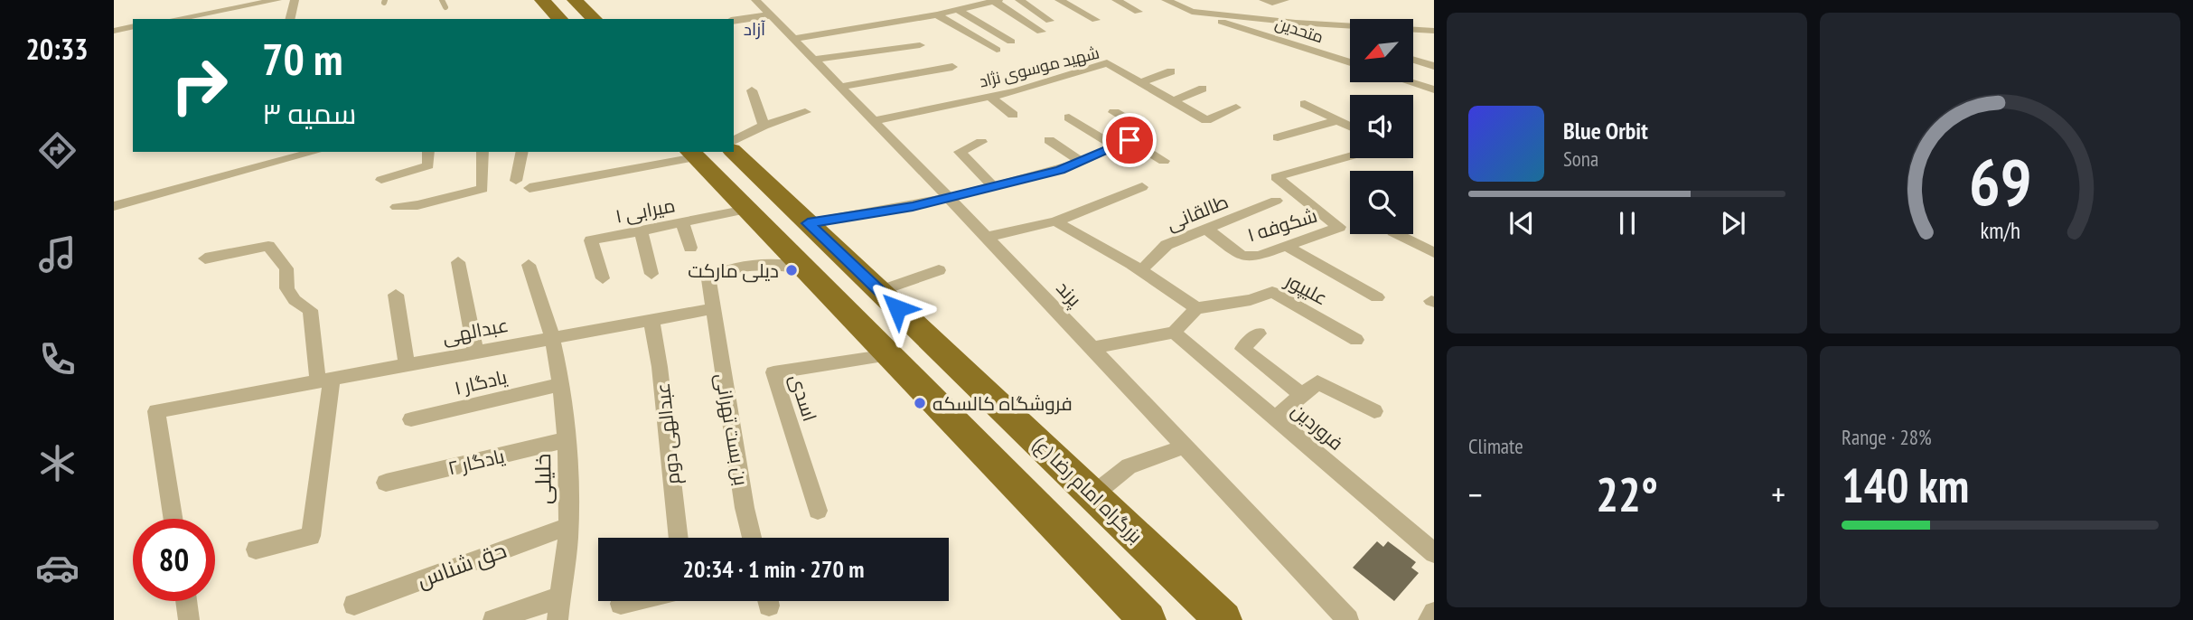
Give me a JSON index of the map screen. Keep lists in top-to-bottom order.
{
  "streets": {
    "highway": ["بزرگراه امام رضا (ع)"],
    "street": [
      "متحدین",
      "شهید موسوی نژاد",
      "میرابی ۱",
      "طالقانی",
      "شکوفه ۱",
      "علیپور",
      "پرند",
      "عبدالهی",
      "یادگار ۱",
      "اسدی",
      "فروردین",
      "بن بست تهرانی",
      "عبدالهی دوم",
      "یادگار ۲",
      "خلیلی",
      "حق شناس"
    ]
  },
  "crossings": [
    ["شهید موسوی نژاد", "پرند"],
    ["طالقانی", "شکوفه ۱"],
    ["عبدالهی", "بن بست تهرانی"],
    ["عبدالهی", "عبدالهی دوم"],
    ["عبدالهی", "خلیلی"],
    ["یادگار ۱", "خلیلی"],
    ["یادگار ۲", "خلیلی"],
    ["خلیلی", "حق شناس"]
  ],
  "districts": ["آزاد"],
  "places": ["دیلی مارکت", "فروشگاه کالسکه"],
  "north": "bottom left",
  "page": {
    "tabs": "20:33",
    "turn": ["70 m", "سمیه ۳"],
    "song": ["Blue Orbit", "Sona"],
    "tile": [
      "Climate",
      ["Range · 28%", "140 km"]
    ],
    "heat": ["−", "22°", "+"],
    "limit": "80",
    "trip": "20:34 · 1 min · 270 m",
    "gauge": ["69", "km/h"]
  }
}
